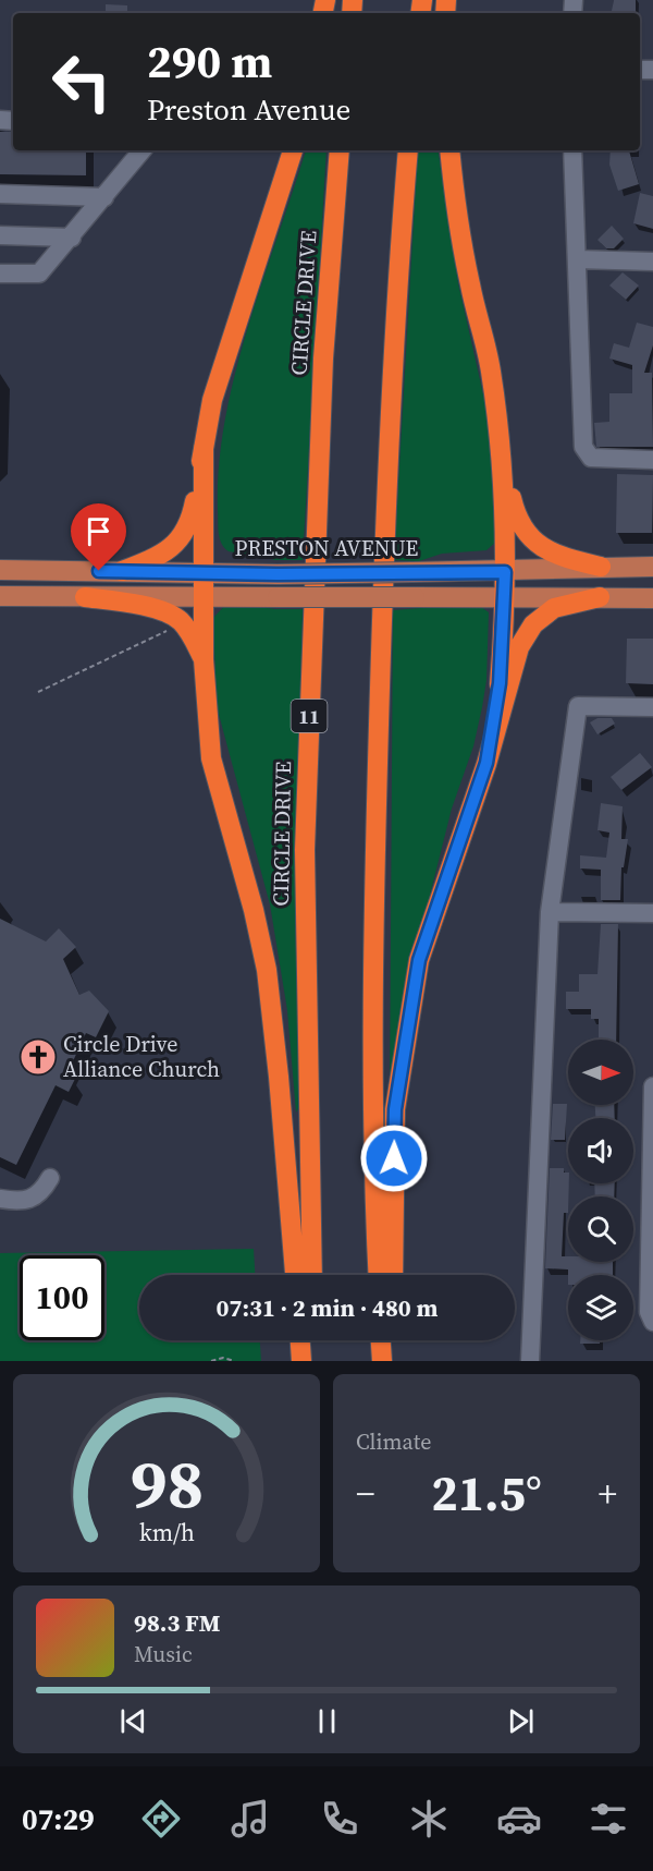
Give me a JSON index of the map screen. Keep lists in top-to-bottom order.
{
  "streets": {
    "highway": ["CIRCLE DRIVE", "11"],
    "main road": ["PRESTON AVENUE"]
  },
  "places": {
    "church": ["Circle Drive Alliance Church"]
  },
  "north": "right",
  "page": {
    "turn": ["290 m", "Preston Avenue"],
    "limit": "100",
    "trip": "07:31 · 2 min · 480 m",
    "tile": "Climate",
    "heat": ["−", "21.5°", "+"],
    "song": ["98.3 FM", "Music"],
    "tabs": "07:29",
    "gauge": ["98", "km/h"]
  }
}
